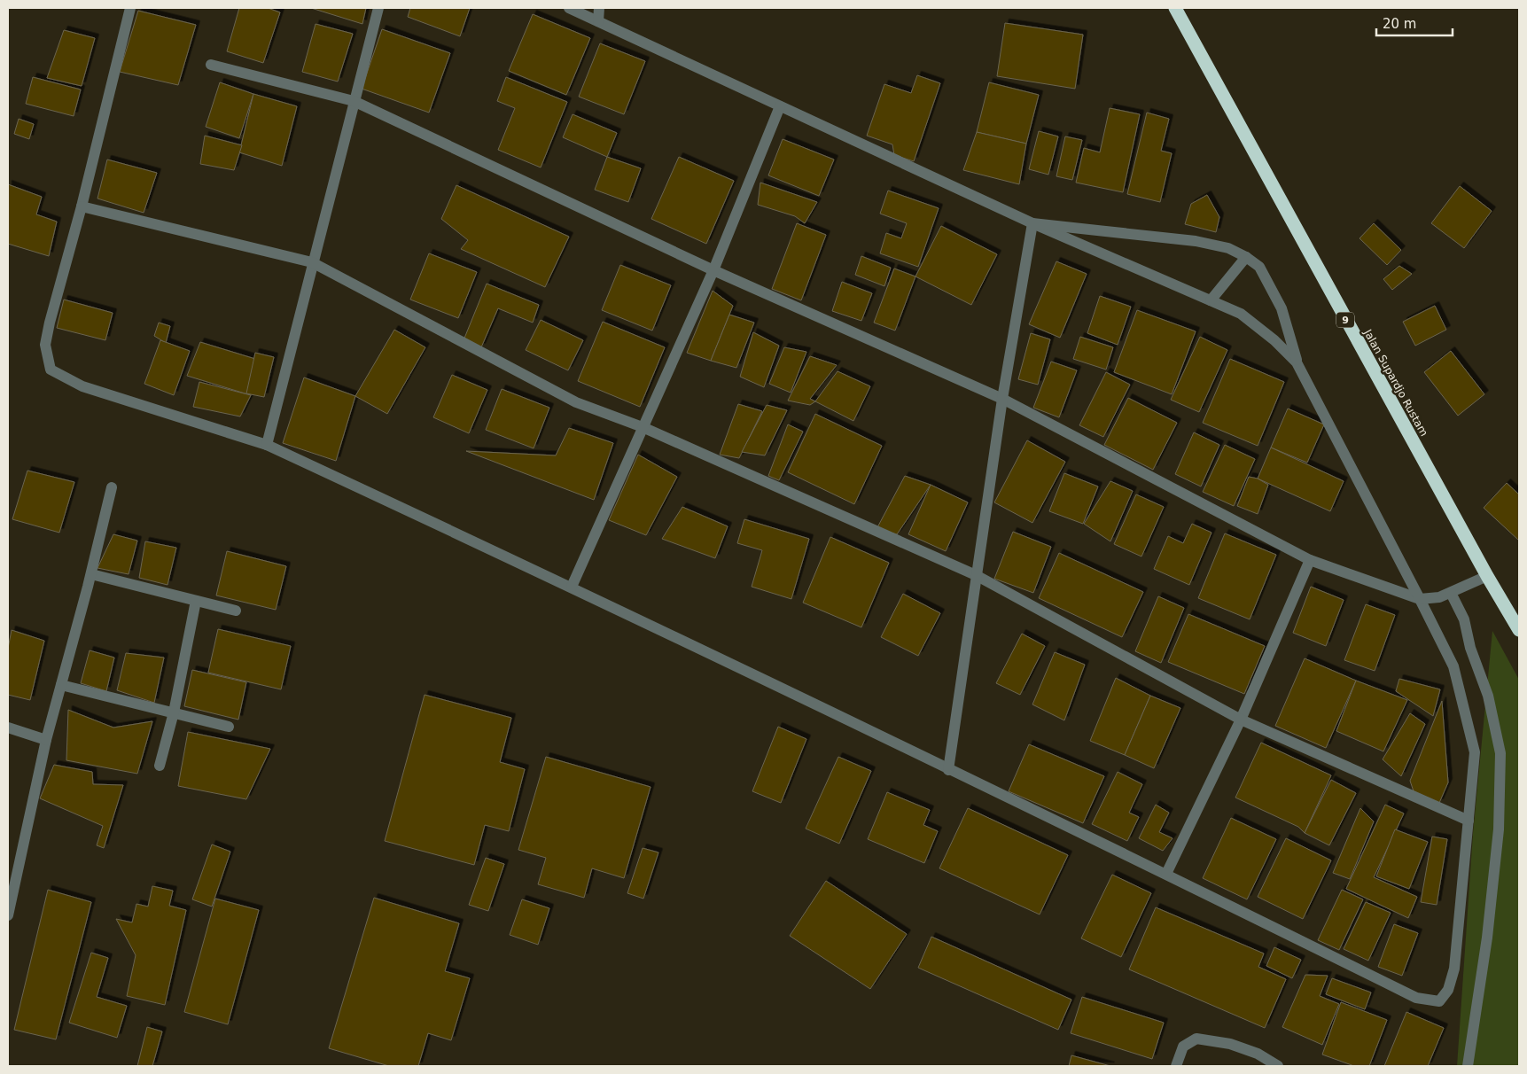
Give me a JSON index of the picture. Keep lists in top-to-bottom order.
{
  "streets": {
    "highway": ["9", "Jalan Supardjo Rustam"]
  },
  "scale_bar": "20 m"
}
